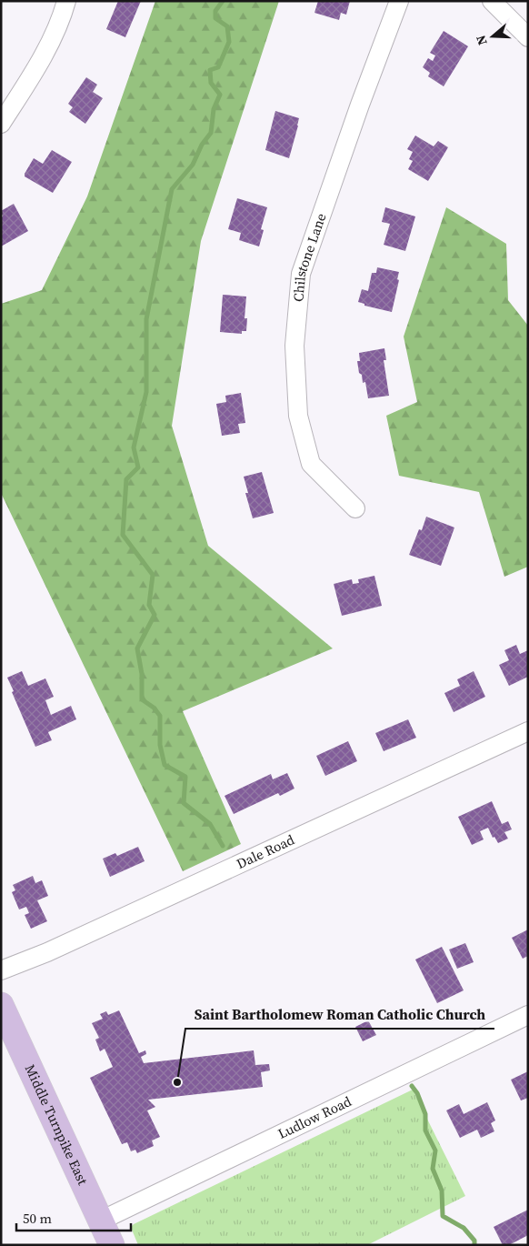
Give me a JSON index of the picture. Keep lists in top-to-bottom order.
{
  "streets": {
    "main road": ["Middle Turnpike East"],
    "street": ["Chilstone Lane", "Dale Road", "Ludlow Road"]
  },
  "crossings": [
    ["Ludlow Road", "Middle Turnpike East"]
  ],
  "places": ["Saint Bartholomew Roman Catholic Church"],
  "scale_bar": "50 m",
  "north": "left"
}
